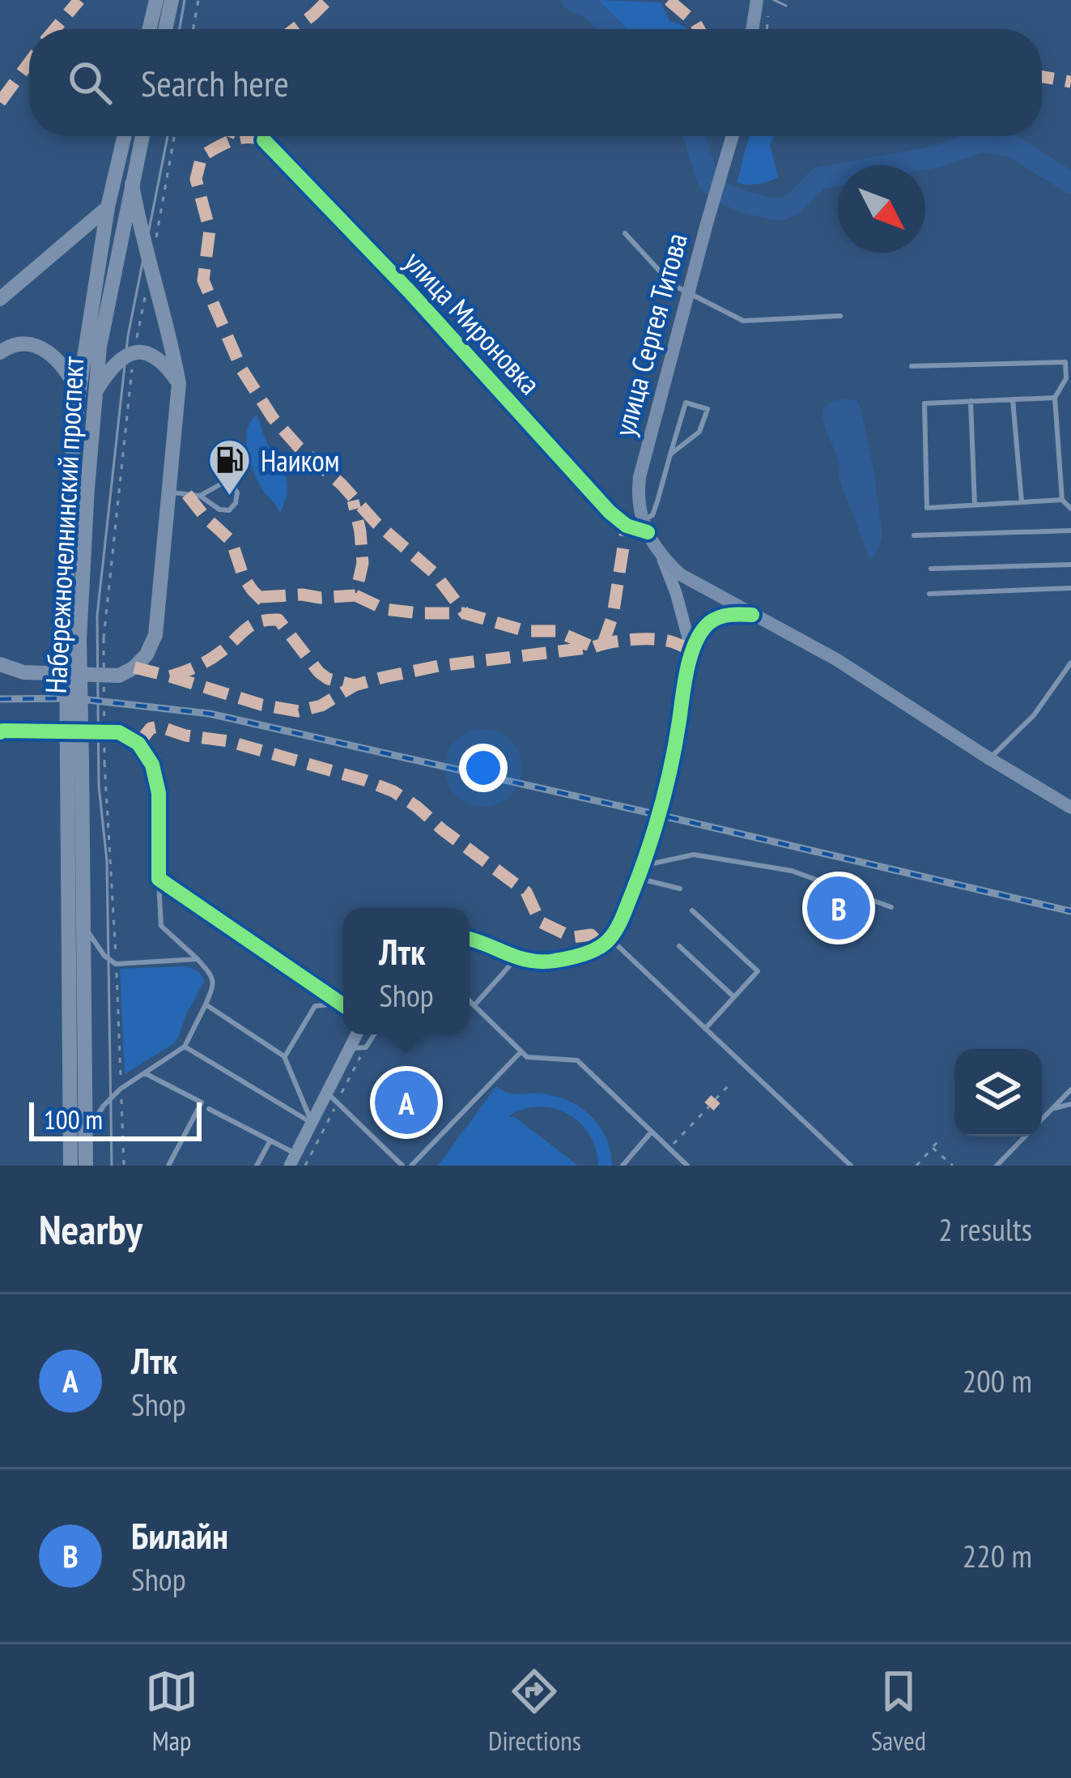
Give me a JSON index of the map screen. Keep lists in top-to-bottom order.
{
  "streets": {
    "main road": ["улица Сергея Титова", "Набережночелнинский проспект"],
    "street": ["улица Мироновка"]
  },
  "crossings": [
    ["улица Мироновка", "улица Сергея Титова"]
  ],
  "places": {
    "fuel station": ["Наиком"]
  },
  "scale_bar": "100 m",
  "north": "bottom right",
  "page": {
    "search": "Search here",
    "pins": ["B", "A"],
    "popup": ["Лтк", "Shop"],
    "scale": "100 m",
    "heading": ["Nearby", "2 results"],
    "list": [
      {
        "mark": "A",
        "name": "Лтк",
        "note": "Shop",
        "value": "200 m"
      },
      {
        "mark": "B",
        "name": "Билайн",
        "note": "Shop",
        "value": "220 m"
      }
    ],
    "nav": ["Map", "Directions", "Saved"]
  }
}
